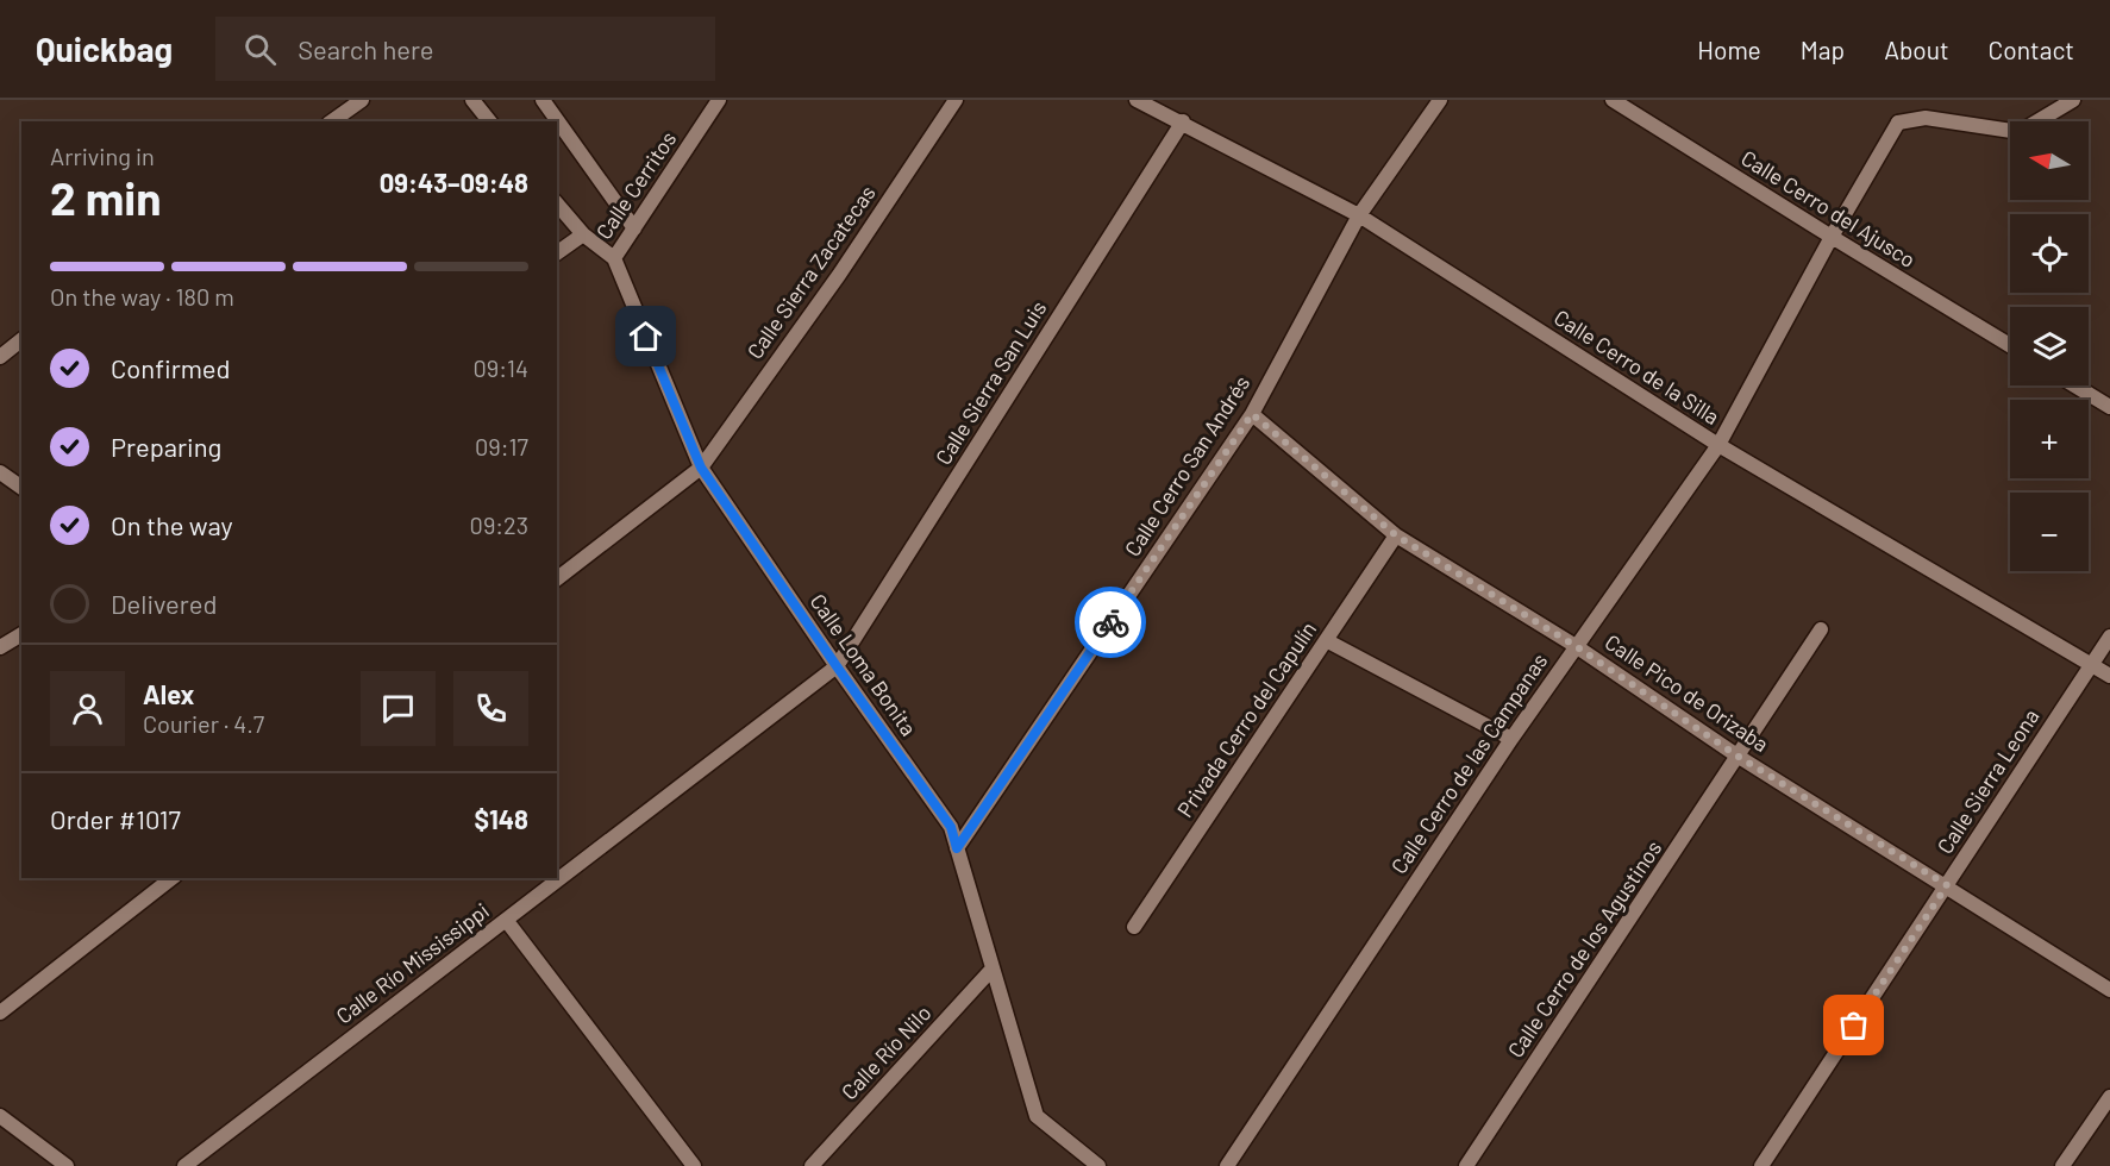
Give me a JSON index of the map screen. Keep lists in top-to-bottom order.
{
  "streets": {
    "street": [
      "Calle Cerritos",
      "Calle Cerro del Ajusco",
      "Calle Sierra Zacatecas",
      "Calle Cerro de la Silla",
      "Calle Sierra San Luis",
      "Calle Cerro San Andrés",
      "Calle Loma Bonita",
      "Calle Pico de Orizaba",
      "Privada Cerro del Capulín",
      "Calle Cerro de las Campanas",
      "Calle Sierra Leona",
      "Calle Cerro de los Agustinos",
      "Calle Río Mississippi",
      "Calle Río Nilo"
    ]
  },
  "crossings": [
    ["Calle Cerritos", "Calle Loma Bonita"],
    ["Calle Cerro del Ajusco", "Calle Cerro de las Campanas"],
    ["Calle Sierra Zacatecas", "Calle Loma Bonita"],
    ["Calle Cerro de la Silla", "Calle Sierra San Luis"],
    ["Calle Cerro de la Silla", "Calle Cerro San Andrés"],
    ["Calle Cerro de la Silla", "Calle Cerro de las Campanas"],
    ["Calle Cerro de la Silla", "Calle Sierra Leona"],
    ["Calle Sierra San Luis", "Calle Loma Bonita"],
    ["Calle Sierra San Luis", "Calle Río Mississippi"],
    ["Calle Cerro San Andrés", "Calle Loma Bonita"],
    ["Calle Cerro San Andrés", "Calle Pico de Orizaba"],
    ["Calle Loma Bonita", "Calle Río Mississippi"],
    ["Calle Loma Bonita", "Calle Río Nilo"],
    ["Calle Pico de Orizaba", "Privada Cerro del Capulín"],
    ["Calle Pico de Orizaba", "Calle Cerro de las Campanas"],
    ["Calle Pico de Orizaba", "Calle Sierra Leona"],
    ["Calle Pico de Orizaba", "Calle Cerro de los Agustinos"]
  ],
  "north": "left",
  "page": {
    "header": "Quickbag",
    "search": "Search here",
    "nav": [
      "Home",
      "Map",
      "About",
      "Contact"
    ],
    "map_buttons": ["+", "−"],
    "heading": ["2 min", "Arriving in", "09:43–09:48"],
    "panel": [
      "Alex",
      "Courier · 4.7",
      "Order #1017",
      "$148"
    ],
    "bar": "On the way · 180 m",
    "list": [
      ["Confirmed", "09:14"],
      ["Preparing", "09:17"],
      ["On the way", "09:23"],
      "Delivered"
    ]
  }
}
